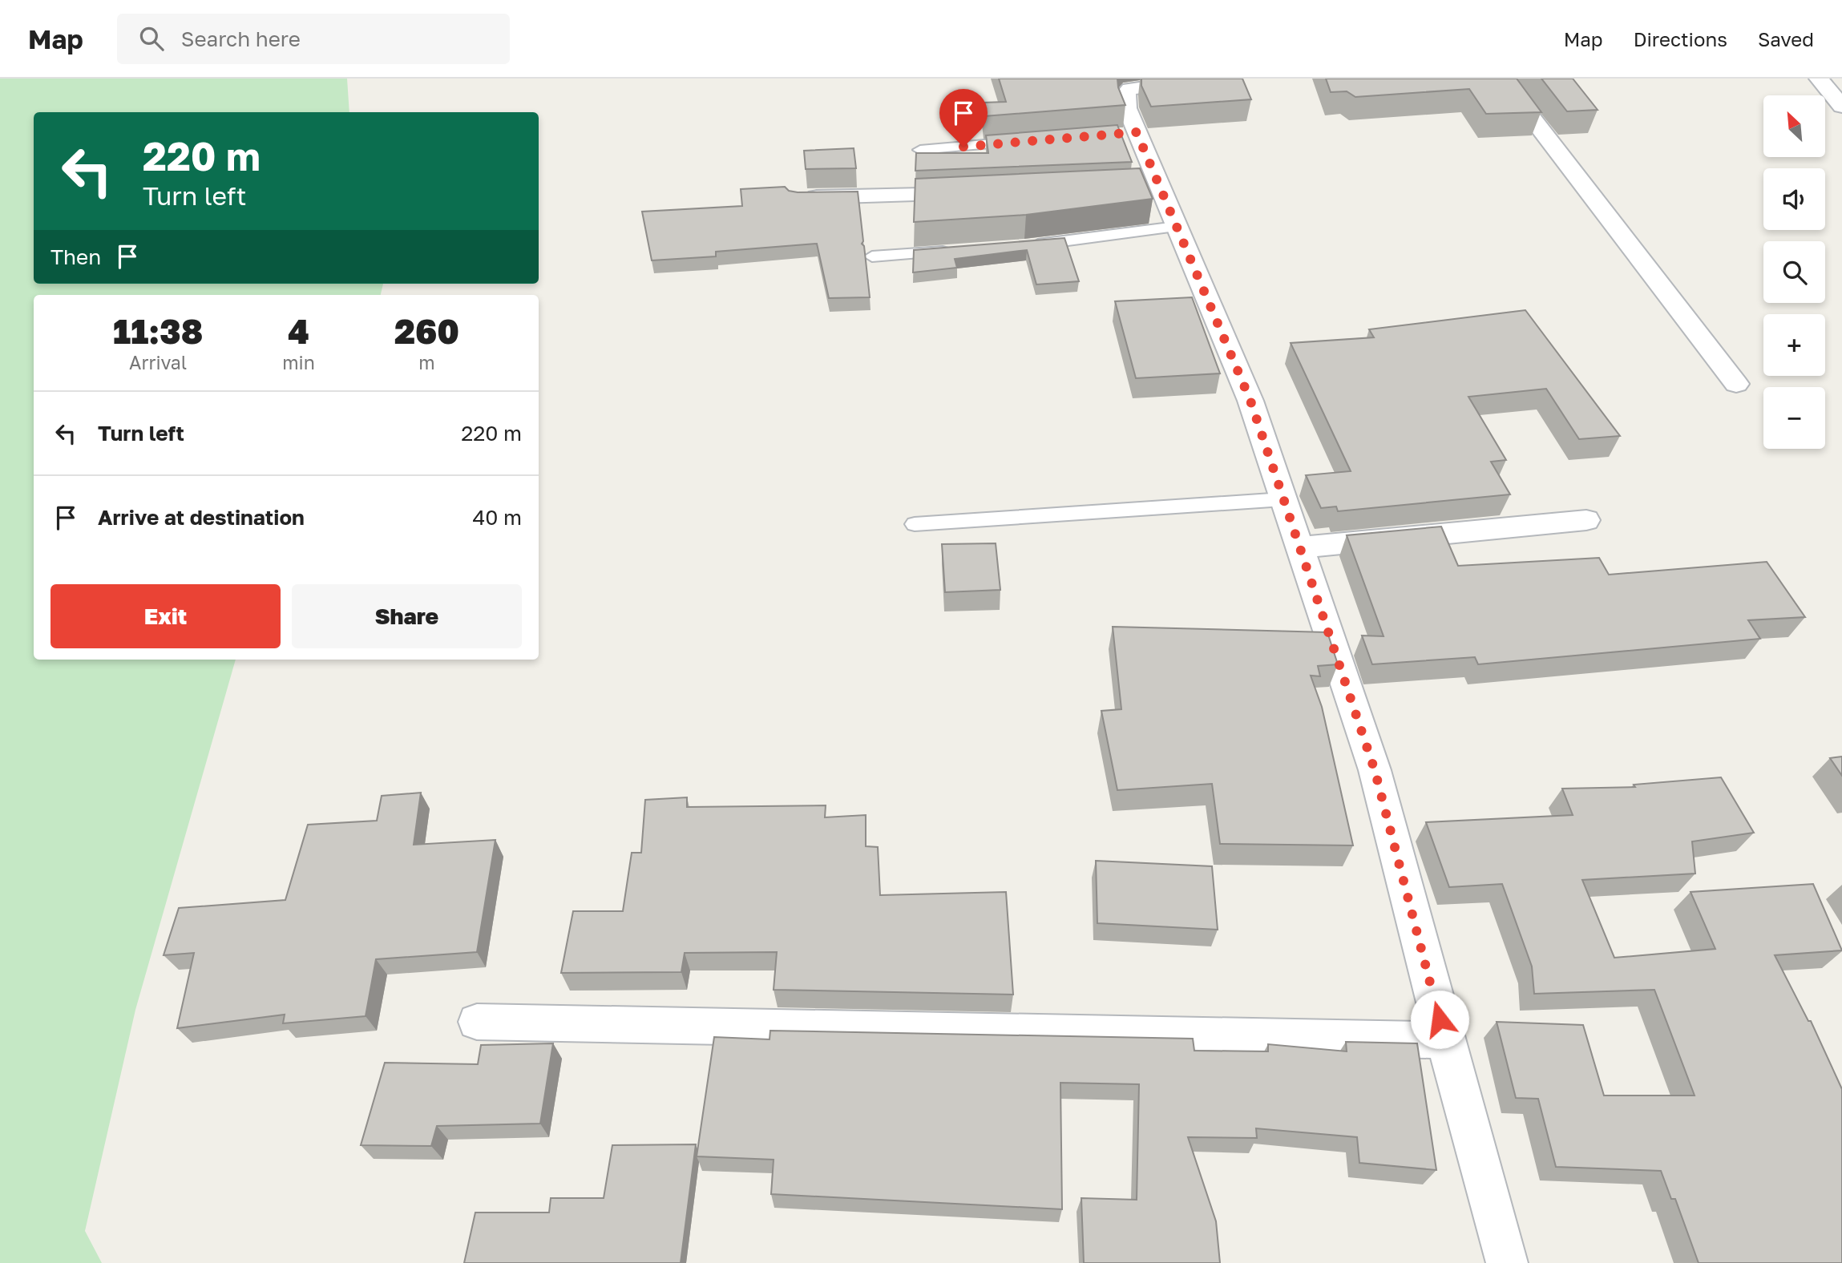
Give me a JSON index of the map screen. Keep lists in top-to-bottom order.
{
  "north": "top left",
  "page": {
    "header": "Map",
    "search": "Search here",
    "nav": ["Map", "Directions", "Saved"],
    "map_buttons": ["+", "−"],
    "turn": ["220 m", "Turn left"],
    "then": "Then",
    "eta": [
      "11:38",
      "Arrival",
      "4",
      "min",
      "260",
      "m"
    ],
    "list": [
      {
        "name": "Turn left",
        "value": "220 m"
      },
      {
        "name": "Arrive at destination",
        "value": "40 m"
      }
    ],
    "buttons": ["Exit", "Share"]
  }
}
